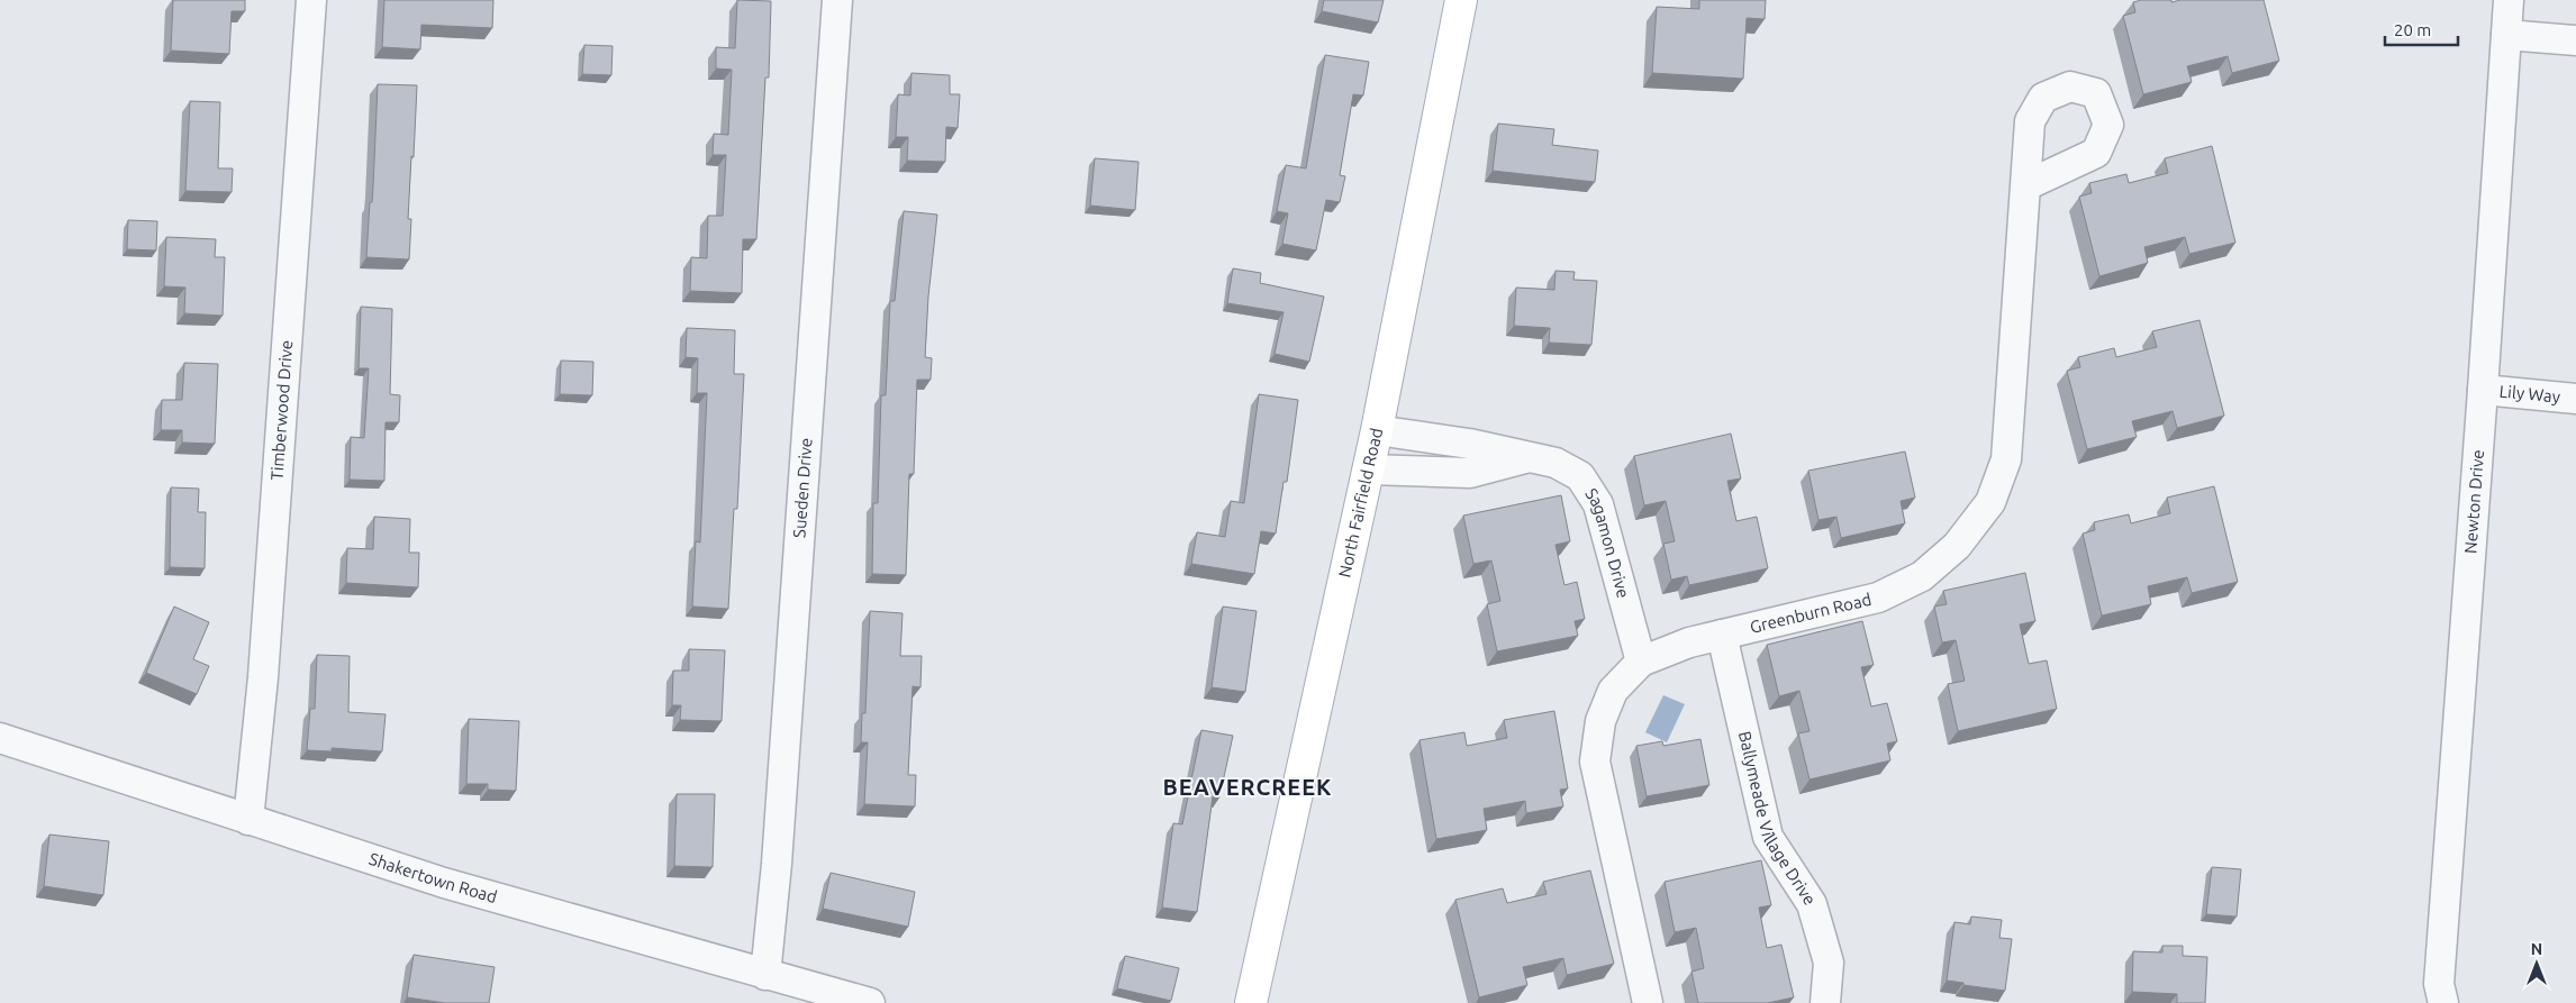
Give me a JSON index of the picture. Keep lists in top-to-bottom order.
{
  "streets": {
    "main road": ["North Fairfield Road"],
    "street": [
      "Lily Way",
      "Timberwood Drive",
      "Sueden Drive",
      "Newton Drive",
      "Sagamon Drive",
      "Greenburn Road",
      "Ballymeade Village Drive",
      "Shakertown Road"
    ]
  },
  "crossings": [
    ["Lily Way", "Newton Drive"],
    ["Timberwood Drive", "Shakertown Road"],
    ["Sueden Drive", "Shakertown Road"],
    ["North Fairfield Road", "Sagamon Drive"],
    ["Sagamon Drive", "Greenburn Road"],
    ["Greenburn Road", "Ballymeade Village Drive"]
  ],
  "districts": ["BEAVERCREEK"],
  "scale_bar": "20 m",
  "north": "top"
}
